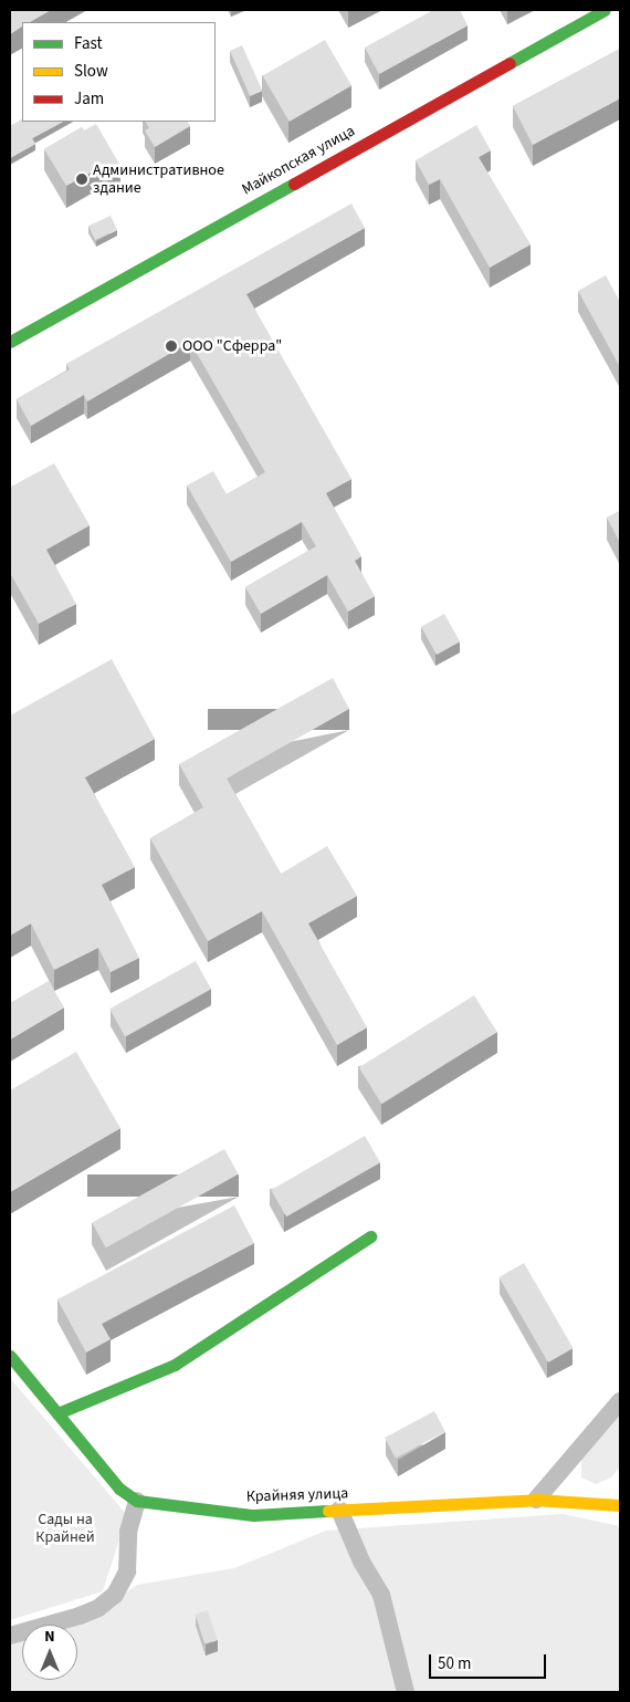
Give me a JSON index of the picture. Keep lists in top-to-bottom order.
{
  "streets": {
    "street": ["Майкопская улица", "Крайняя улица"]
  },
  "parks": ["Сады на Крайней"],
  "places": ["Административное здание", "ООО \"Сферра\""],
  "legend": ["Fast", "Slow", "Jam"],
  "scale_bar": "50 m",
  "north": "top"
}
